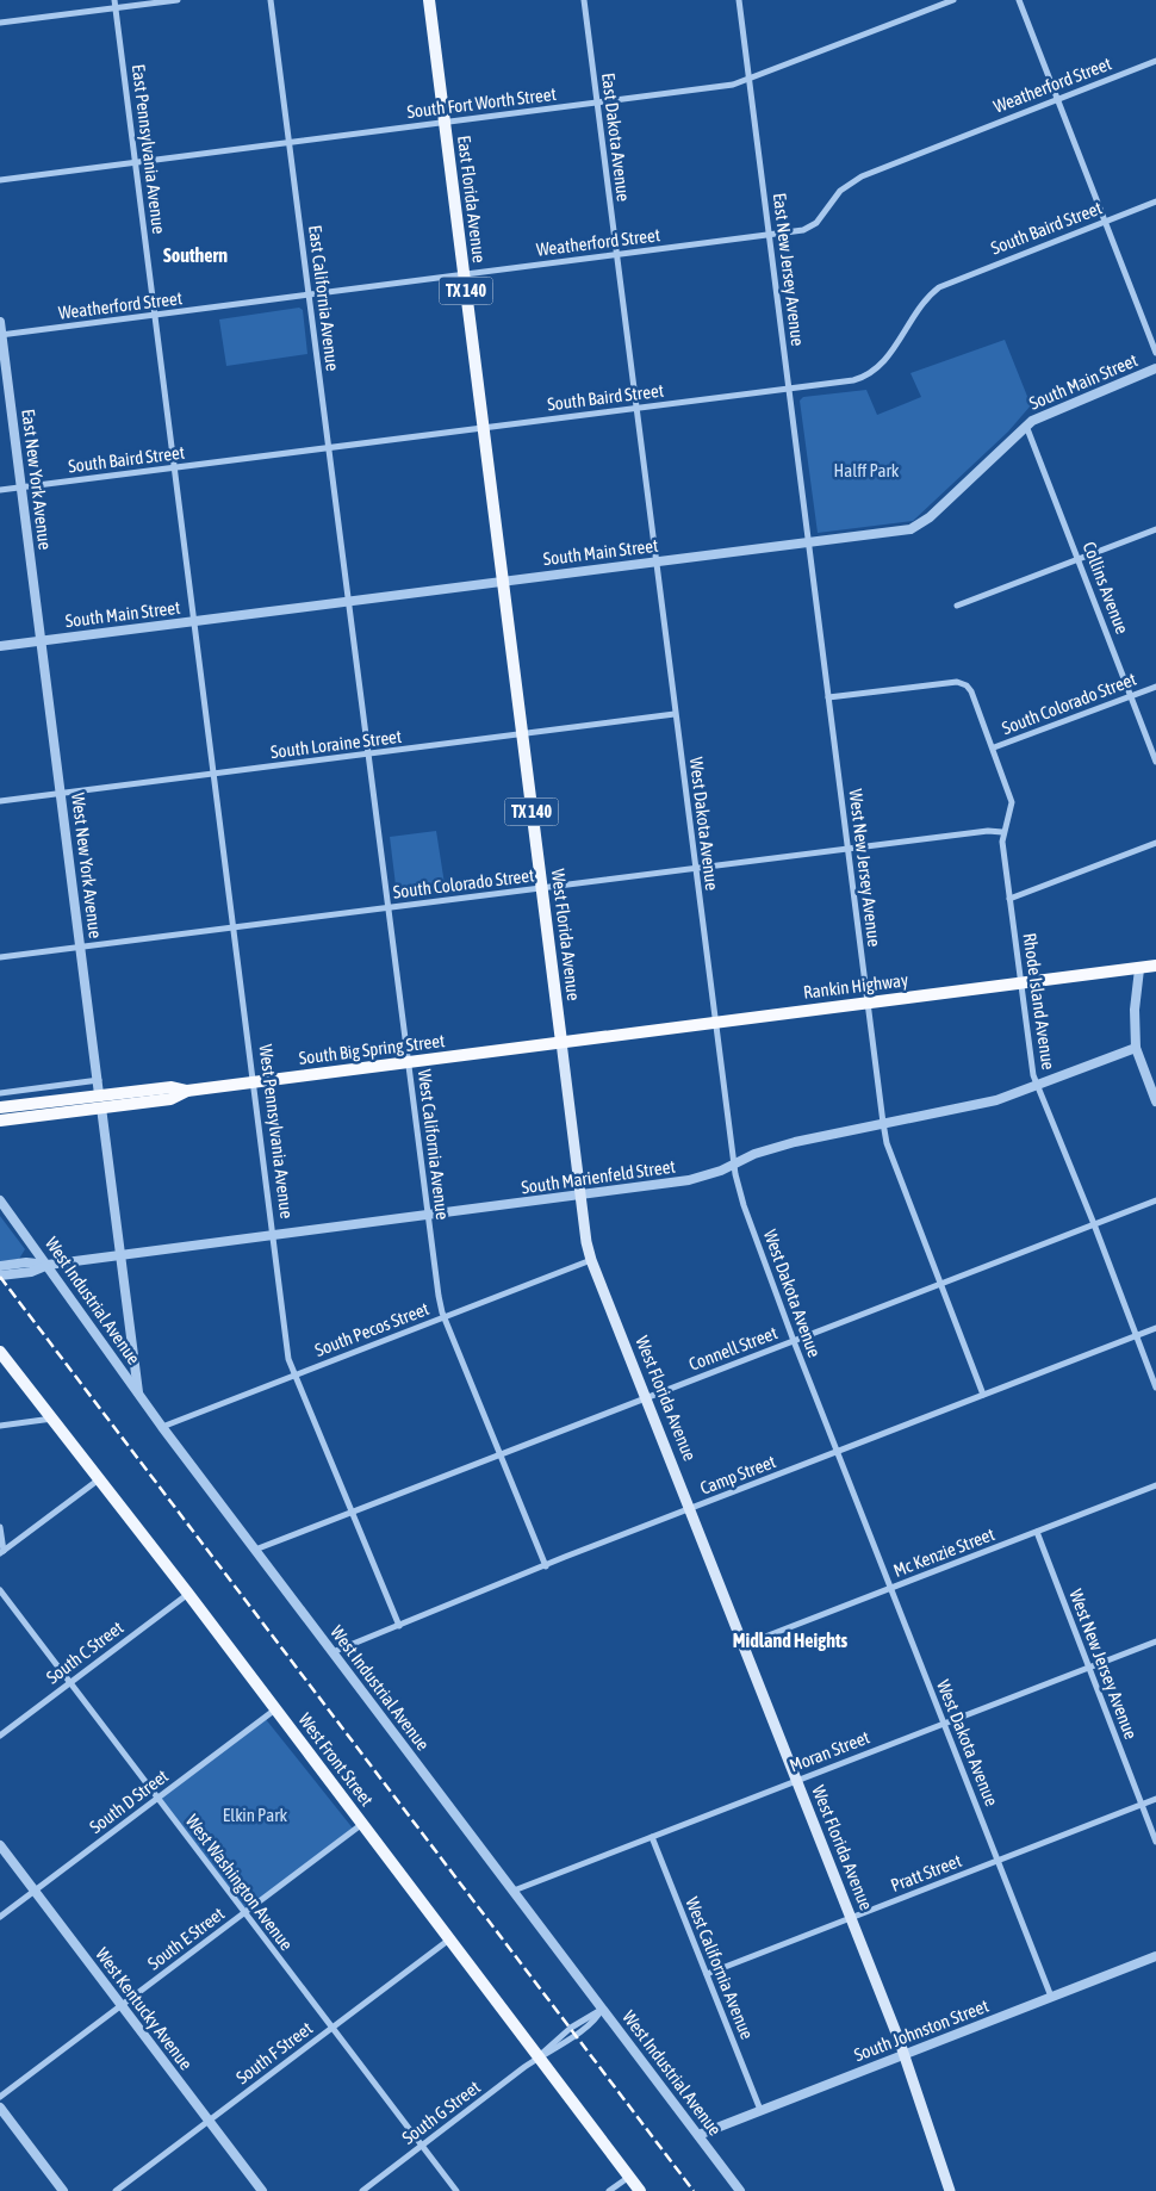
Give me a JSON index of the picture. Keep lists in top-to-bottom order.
{
  "streets": {
    "highway": ["Rankin Highway", "South Big Spring Street"],
    "main road": [
      "East Florida Avenue",
      "TX 140",
      "West Florida Avenue",
      "West Front Street"
    ],
    "street": [
      "Weatherford Street",
      "South Fort Worth Street",
      "East Dakota Avenue",
      "East Pennsylvania Avenue",
      "South Baird Street",
      "East New Jersey Avenue",
      "East California Avenue",
      "South Main Street",
      "East New York Avenue",
      "Collins Avenue",
      "South Colorado Street",
      "South Loraine Street",
      "West Dakota Avenue",
      "West New York Avenue",
      "West New Jersey Avenue",
      "Rhode Island Avenue",
      "West Pennsylvania Avenue",
      "West California Avenue",
      "South Marienfeld Street",
      "West Industrial Avenue",
      "South Pecos Street",
      "Connell Street",
      "Camp Street",
      "Mc Kenzie Street",
      "South C Street",
      "Moran Street",
      "South D Street",
      "Pratt Street",
      "West Washington Avenue",
      "South E Street",
      "West Kentucky Avenue",
      "South Johnston Street",
      "South F Street",
      "South G Street"
    ]
  },
  "crossings": [
    ["Weatherford Street", "East Dakota Avenue"],
    ["Weatherford Street", "East Pennsylvania Avenue"],
    ["Weatherford Street", "East Florida Avenue"],
    ["Weatherford Street", "East New Jersey Avenue"],
    ["Weatherford Street", "East California Avenue"],
    ["Weatherford Street", "East New York Avenue"],
    ["South Fort Worth Street", "East Dakota Avenue"],
    ["South Fort Worth Street", "East Pennsylvania Avenue"],
    ["South Fort Worth Street", "East Florida Avenue"],
    ["South Fort Worth Street", "East New Jersey Avenue"],
    ["South Fort Worth Street", "East California Avenue"],
    ["East Dakota Avenue", "South Baird Street"],
    ["East Dakota Avenue", "South Main Street"],
    ["East Dakota Avenue", "West Dakota Avenue"],
    ["East Pennsylvania Avenue", "South Baird Street"],
    ["East Pennsylvania Avenue", "South Main Street"],
    ["East Pennsylvania Avenue", "West Pennsylvania Avenue"],
    ["East Florida Avenue", "South Baird Street"],
    ["East Florida Avenue", "South Main Street"],
    ["East Florida Avenue", "West Florida Avenue"],
    ["South Baird Street", "East New Jersey Avenue"],
    ["South Baird Street", "East California Avenue"],
    ["South Baird Street", "East New York Avenue"],
    ["East New Jersey Avenue", "South Main Street"],
    ["East New Jersey Avenue", "West New Jersey Avenue"],
    ["East California Avenue", "South Main Street"],
    ["East California Avenue", "West California Avenue"],
    ["South Main Street", "East New York Avenue"],
    ["South Main Street", "Collins Avenue"],
    ["South Main Street", "West Dakota Avenue"],
    ["South Main Street", "West New York Avenue"],
    ["South Main Street", "West New Jersey Avenue"],
    ["South Main Street", "West Florida Avenue"],
    ["South Main Street", "West Pennsylvania Avenue"],
    ["South Main Street", "West California Avenue"],
    ["East New York Avenue", "West New York Avenue"],
    ["Collins Avenue", "South Colorado Street"],
    ["South Colorado Street", "West Dakota Avenue"],
    ["South Colorado Street", "West New York Avenue"],
    ["South Colorado Street", "West New Jersey Avenue"],
    ["South Colorado Street", "West Florida Avenue"],
    ["South Colorado Street", "Rhode Island Avenue"],
    ["South Colorado Street", "West Pennsylvania Avenue"],
    ["South Colorado Street", "West California Avenue"],
    ["South Loraine Street", "West Dakota Avenue"],
    ["South Loraine Street", "West New York Avenue"],
    ["South Loraine Street", "West Florida Avenue"],
    ["South Loraine Street", "West Pennsylvania Avenue"],
    ["South Loraine Street", "West California Avenue"],
    ["West Dakota Avenue", "Rankin Highway"],
    ["West Dakota Avenue", "South Marienfeld Street"],
    ["West Dakota Avenue", "Connell Street"],
    ["West Dakota Avenue", "Camp Street"],
    ["West Dakota Avenue", "Mc Kenzie Street"],
    ["West Dakota Avenue", "Moran Street"],
    ["West Dakota Avenue", "Pratt Street"],
    ["West Dakota Avenue", "South Johnston Street"],
    ["West New York Avenue", "South Big Spring Street"],
    ["West New Jersey Avenue", "Rankin Highway"],
    ["West New Jersey Avenue", "Rhode Island Avenue"],
    ["West New Jersey Avenue", "South Marienfeld Street"],
    ["West New Jersey Avenue", "Connell Street"],
    ["West New Jersey Avenue", "Camp Street"],
    ["West New Jersey Avenue", "Mc Kenzie Street"],
    ["West New Jersey Avenue", "Moran Street"],
    ["West New Jersey Avenue", "Pratt Street"],
    ["West Florida Avenue", "Rankin Highway"],
    ["West Florida Avenue", "South Big Spring Street"],
    ["West Florida Avenue", "South Marienfeld Street"],
    ["West Florida Avenue", "South Pecos Street"],
    ["West Florida Avenue", "Connell Street"],
    ["West Florida Avenue", "Camp Street"],
    ["West Florida Avenue", "Mc Kenzie Street"],
    ["West Florida Avenue", "Moran Street"],
    ["West Florida Avenue", "Pratt Street"],
    ["West Florida Avenue", "South Johnston Street"],
    ["Rankin Highway", "Rhode Island Avenue"],
    ["Rankin Highway", "South Big Spring Street"],
    ["Rhode Island Avenue", "South Marienfeld Street"],
    ["Rhode Island Avenue", "Connell Street"],
    ["Rhode Island Avenue", "Camp Street"],
    ["South Big Spring Street", "West Pennsylvania Avenue"],
    ["South Big Spring Street", "West California Avenue"],
    ["West Pennsylvania Avenue", "South Marienfeld Street"],
    ["West Pennsylvania Avenue", "South Pecos Street"],
    ["West Pennsylvania Avenue", "Connell Street"],
    ["West Pennsylvania Avenue", "Camp Street"],
    ["West California Avenue", "South Marienfeld Street"],
    ["West California Avenue", "South Pecos Street"],
    ["West California Avenue", "Connell Street"],
    ["West California Avenue", "Camp Street"],
    ["West California Avenue", "Moran Street"],
    ["West California Avenue", "Pratt Street"],
    ["West California Avenue", "South Johnston Street"],
    ["South Marienfeld Street", "West Industrial Avenue"],
    ["West Industrial Avenue", "South Pecos Street"],
    ["West Industrial Avenue", "Connell Street"],
    ["West Industrial Avenue", "Camp Street"],
    ["West Industrial Avenue", "Moran Street"],
    ["West Industrial Avenue", "South Johnston Street"],
    ["West Industrial Avenue", "South G Street"],
    ["South C Street", "West Front Street"],
    ["South C Street", "West Washington Avenue"],
    ["West Front Street", "South D Street"],
    ["West Front Street", "South E Street"],
    ["West Front Street", "South F Street"],
    ["West Front Street", "South G Street"],
    ["South D Street", "West Washington Avenue"],
    ["South D Street", "West Kentucky Avenue"],
    ["West Washington Avenue", "South E Street"],
    ["West Washington Avenue", "South F Street"],
    ["West Washington Avenue", "South G Street"],
    ["South E Street", "West Kentucky Avenue"],
    ["West Kentucky Avenue", "South F Street"]
  ],
  "districts": ["Southern", "Midland Heights"],
  "parks": ["Halff Park", "Elkin Park"]
}
